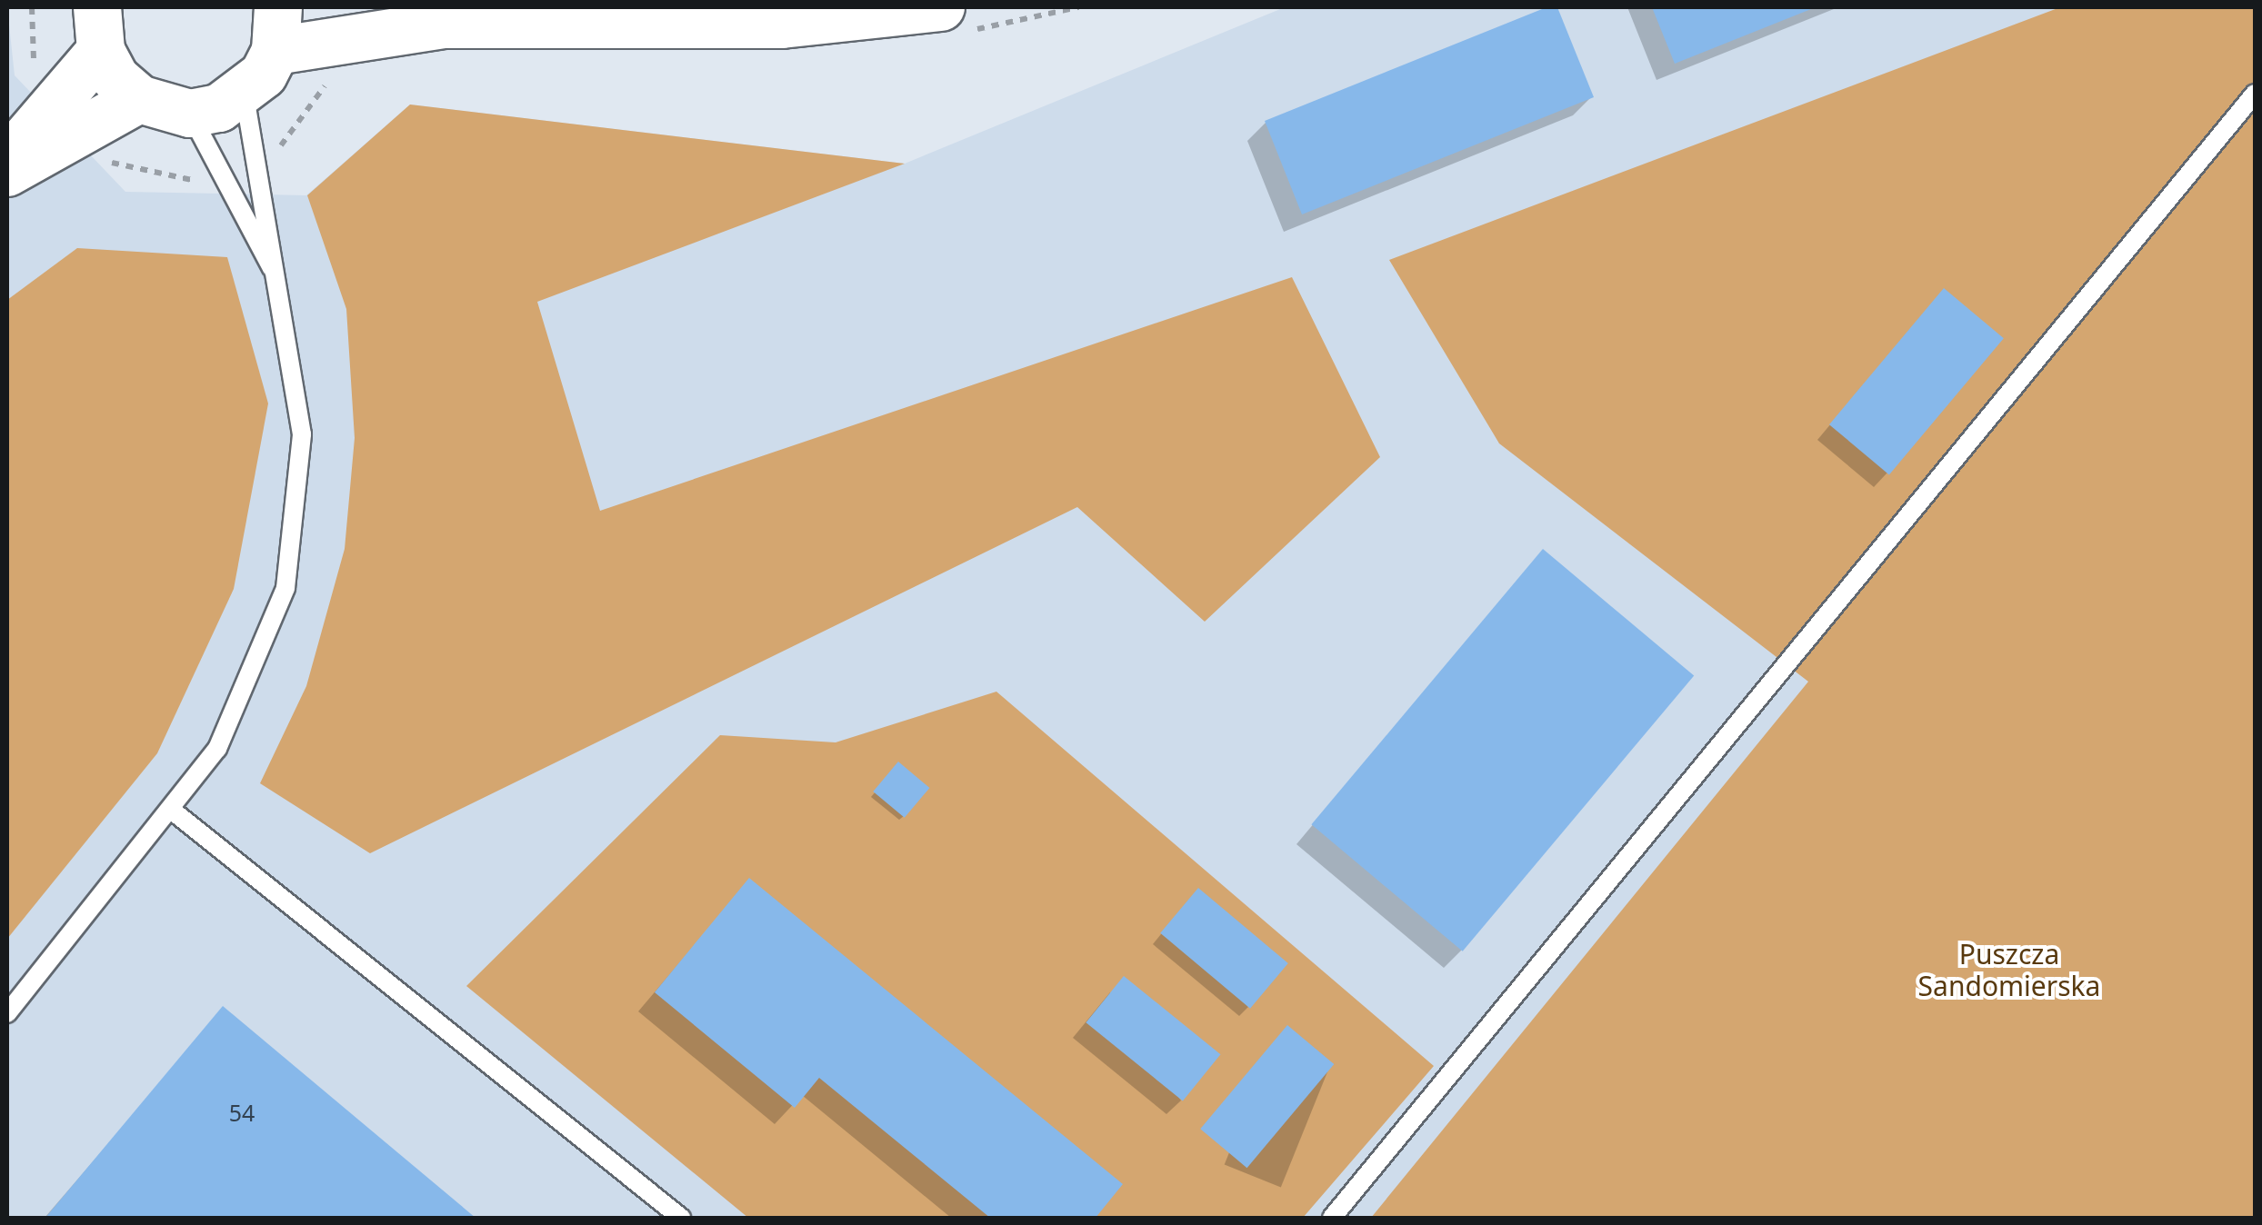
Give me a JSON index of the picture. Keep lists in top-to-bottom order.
{
  "parks": ["Puszcza Sandomierska"],
  "house_numbers": ["54"]
}
